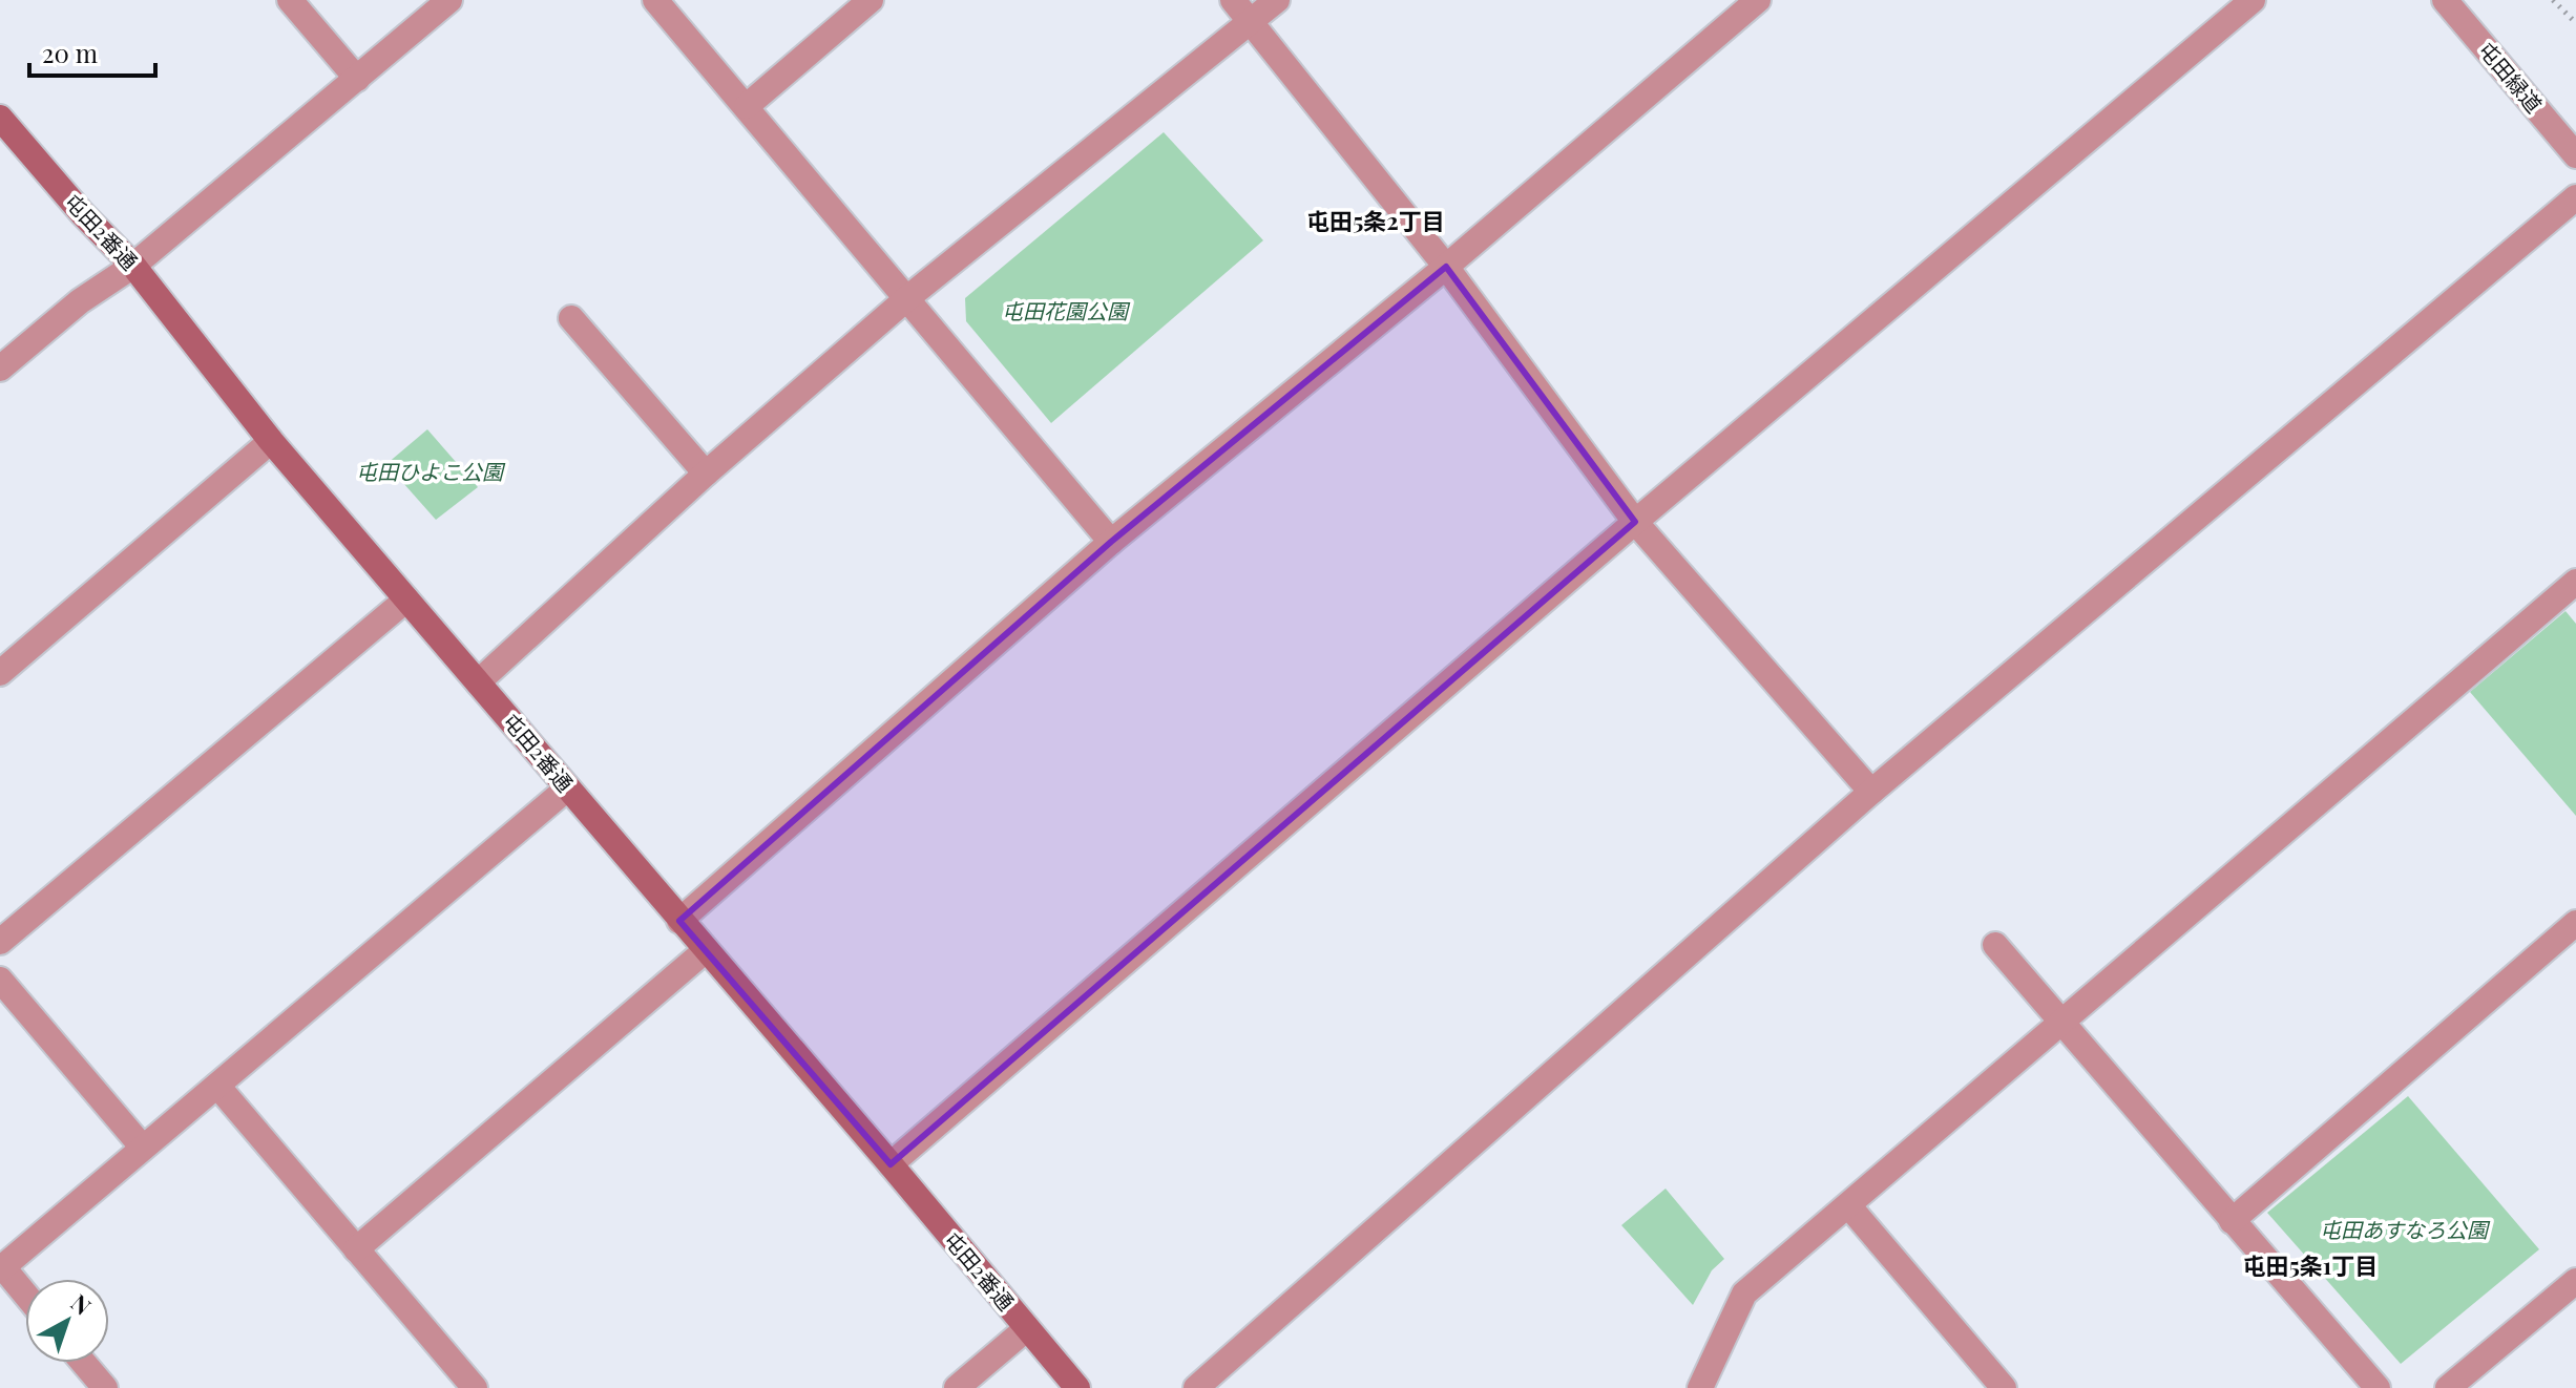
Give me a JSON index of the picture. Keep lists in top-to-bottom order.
{
  "streets": {
    "street": ["屯田緑道", "屯田2番通"]
  },
  "districts": ["屯田5条2丁目", "屯田5条1丁目"],
  "parks": ["屯田花園公園", "屯田ひよこ公園", "屯田あすなろ公園"],
  "scale_bar": "20 m",
  "north": "top right"
}
